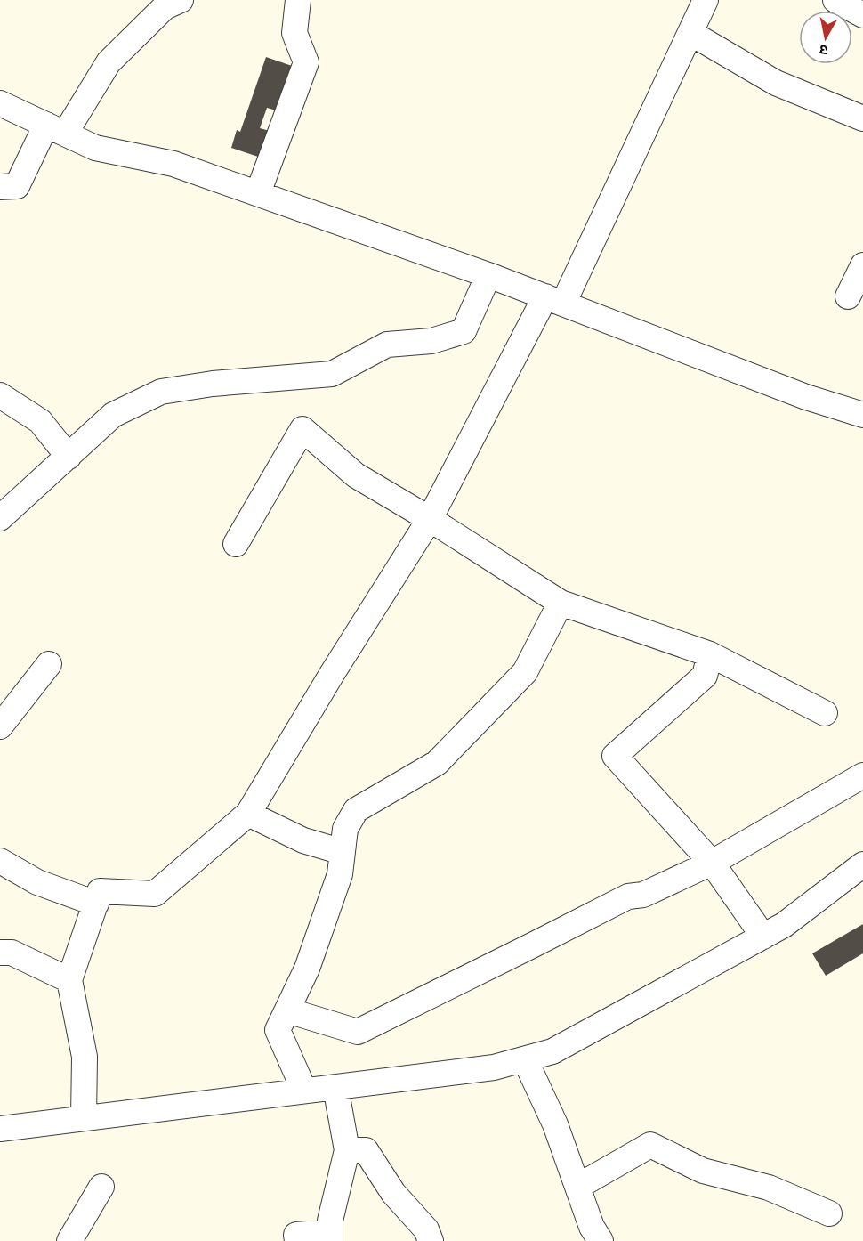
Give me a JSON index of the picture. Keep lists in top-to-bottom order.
{
  "north": "bottom"
}
